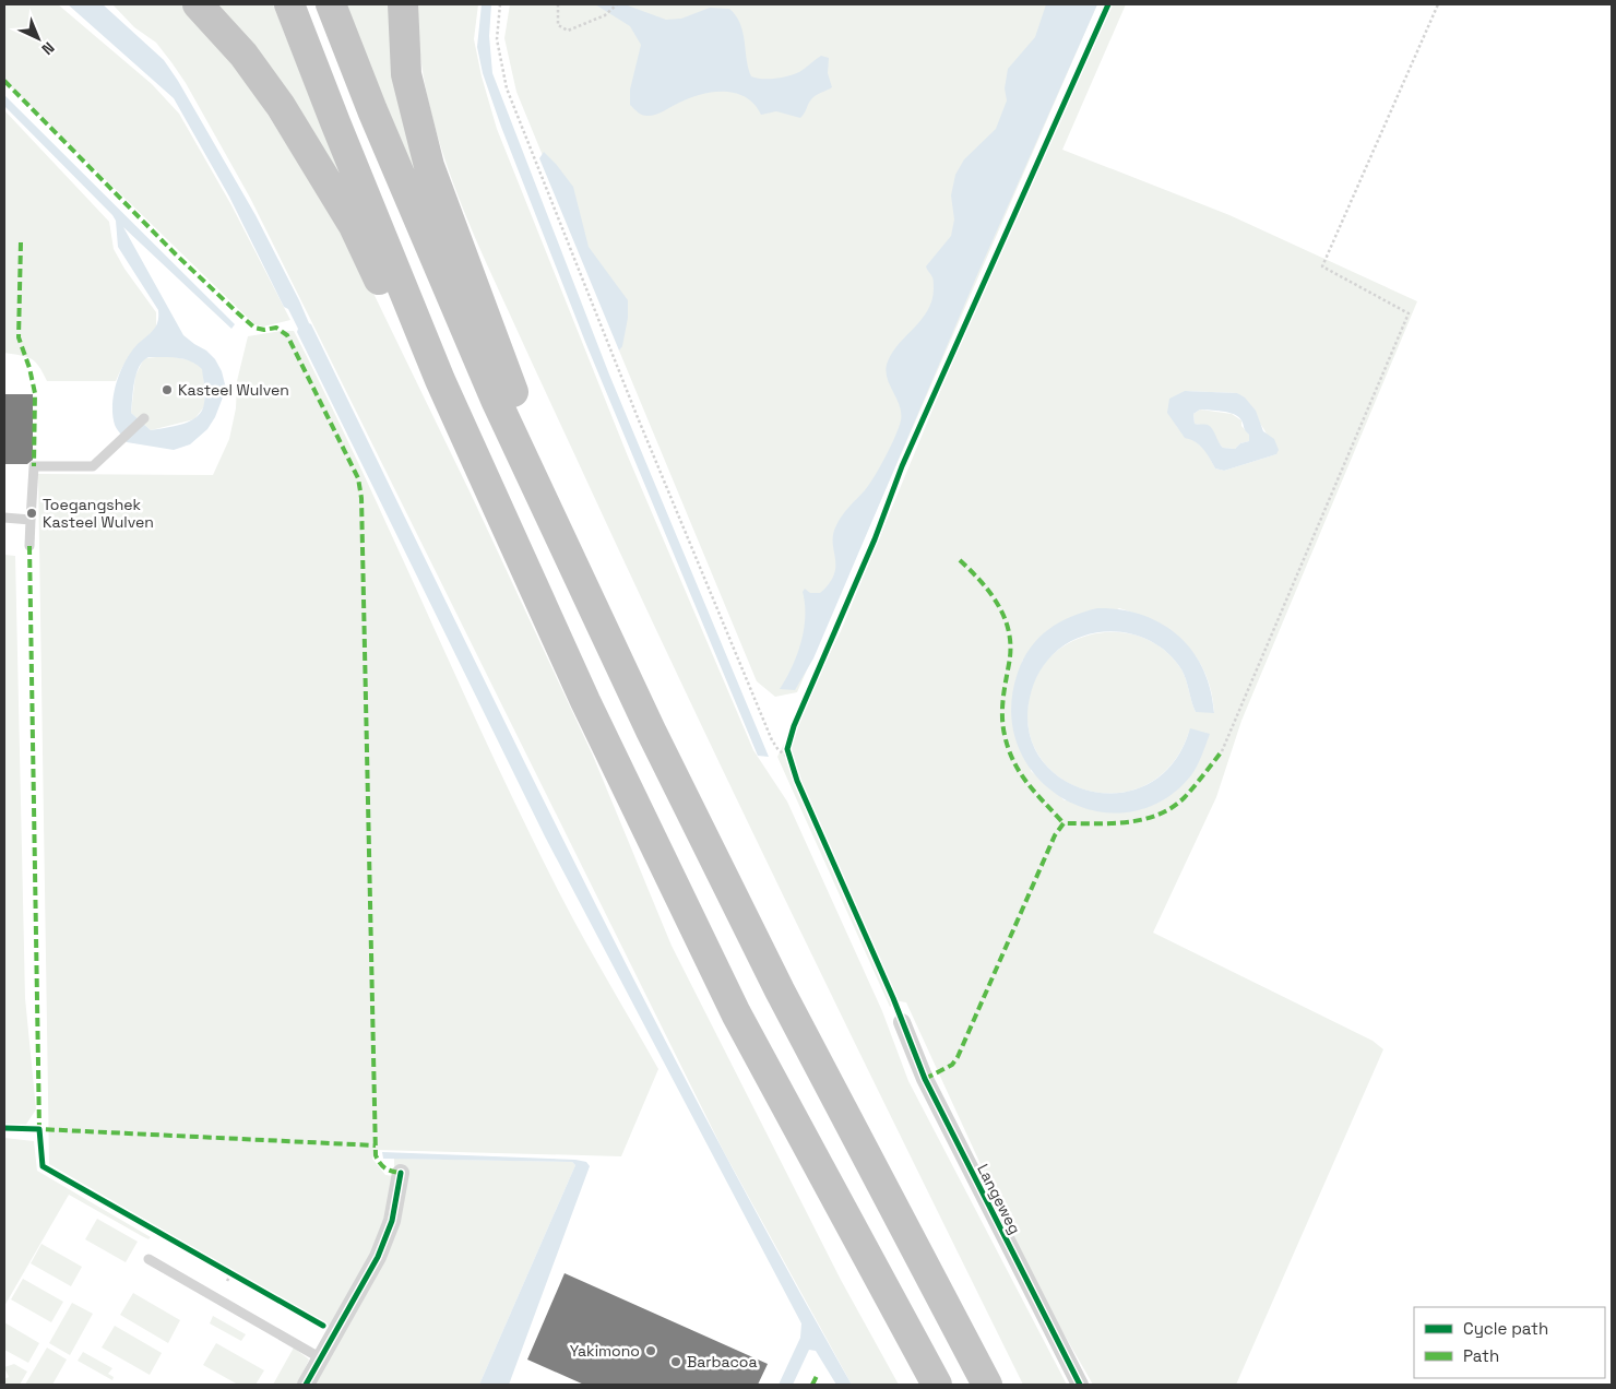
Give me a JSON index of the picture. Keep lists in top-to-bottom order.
{
  "streets": {
    "street": ["Langeweg"]
  },
  "places": [
    "Kasteel Wulven",
    "Toegangshek Kasteel Wulven",
    "Yakimono",
    "Barbacoa"
  ],
  "legend": ["Cycle path", "Path"],
  "north": "bottom right"
}
